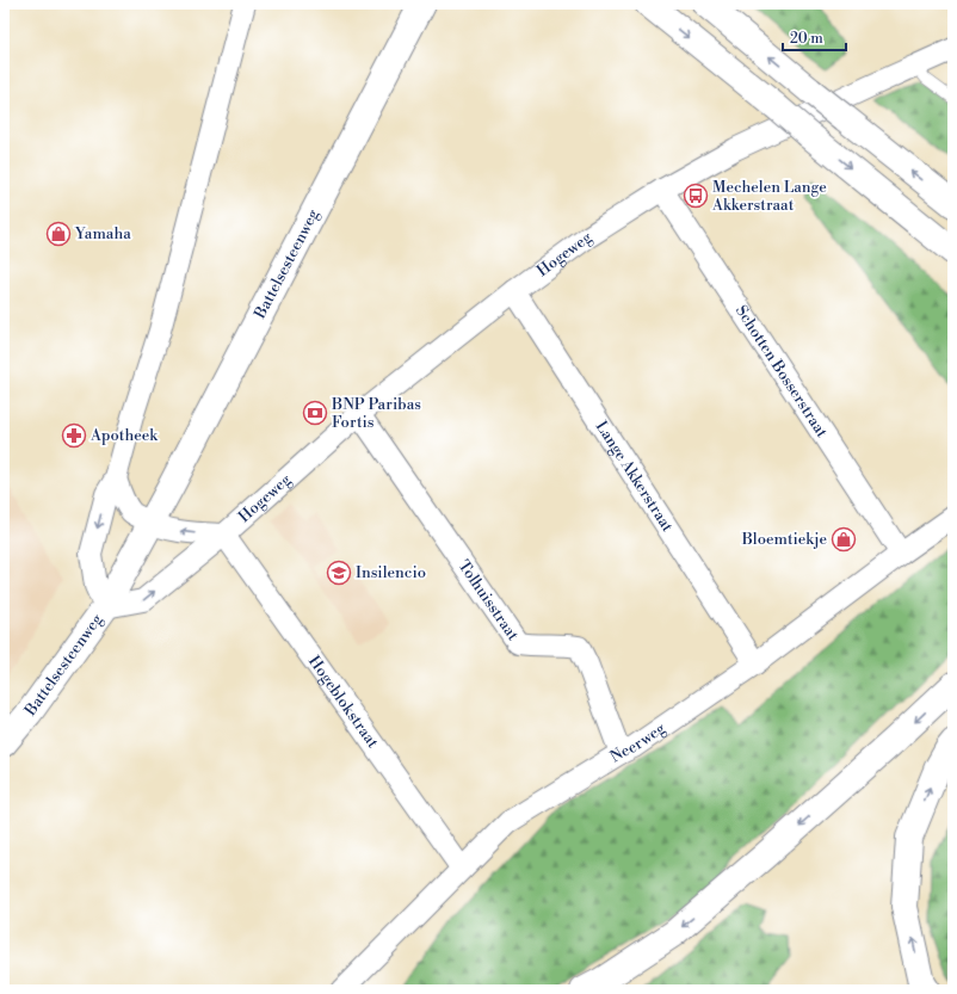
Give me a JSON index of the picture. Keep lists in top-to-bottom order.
{
  "streets": {
    "main road": ["Battelsesteenweg"],
    "street": [
      "Hogeweg",
      "Schotten Bosserstraat",
      "Lange Akkerstraat",
      "Tolhuisstraat",
      "Hogeblokstraat",
      "Neerweg"
    ]
  },
  "crossings": [
    ["Hogeweg", "Battelsesteenweg"],
    ["Hogeweg", "Schotten Bosserstraat"],
    ["Hogeweg", "Lange Akkerstraat"],
    ["Hogeweg", "Tolhuisstraat"],
    ["Hogeweg", "Hogeblokstraat"],
    ["Schotten Bosserstraat", "Neerweg"],
    ["Lange Akkerstraat", "Neerweg"],
    ["Tolhuisstraat", "Neerweg"],
    ["Hogeblokstraat", "Neerweg"]
  ],
  "places": {
    "bus stop": ["Mechelen Lange Akkerstraat"],
    "shop": ["Yamaha", "Bloemtiekje"],
    "bank": ["BNP Paribas Fortis"],
    "pharmacy": ["Apotheek"],
    "school or university": ["Insilencio"]
  },
  "scale_bar": "20 m"
}
